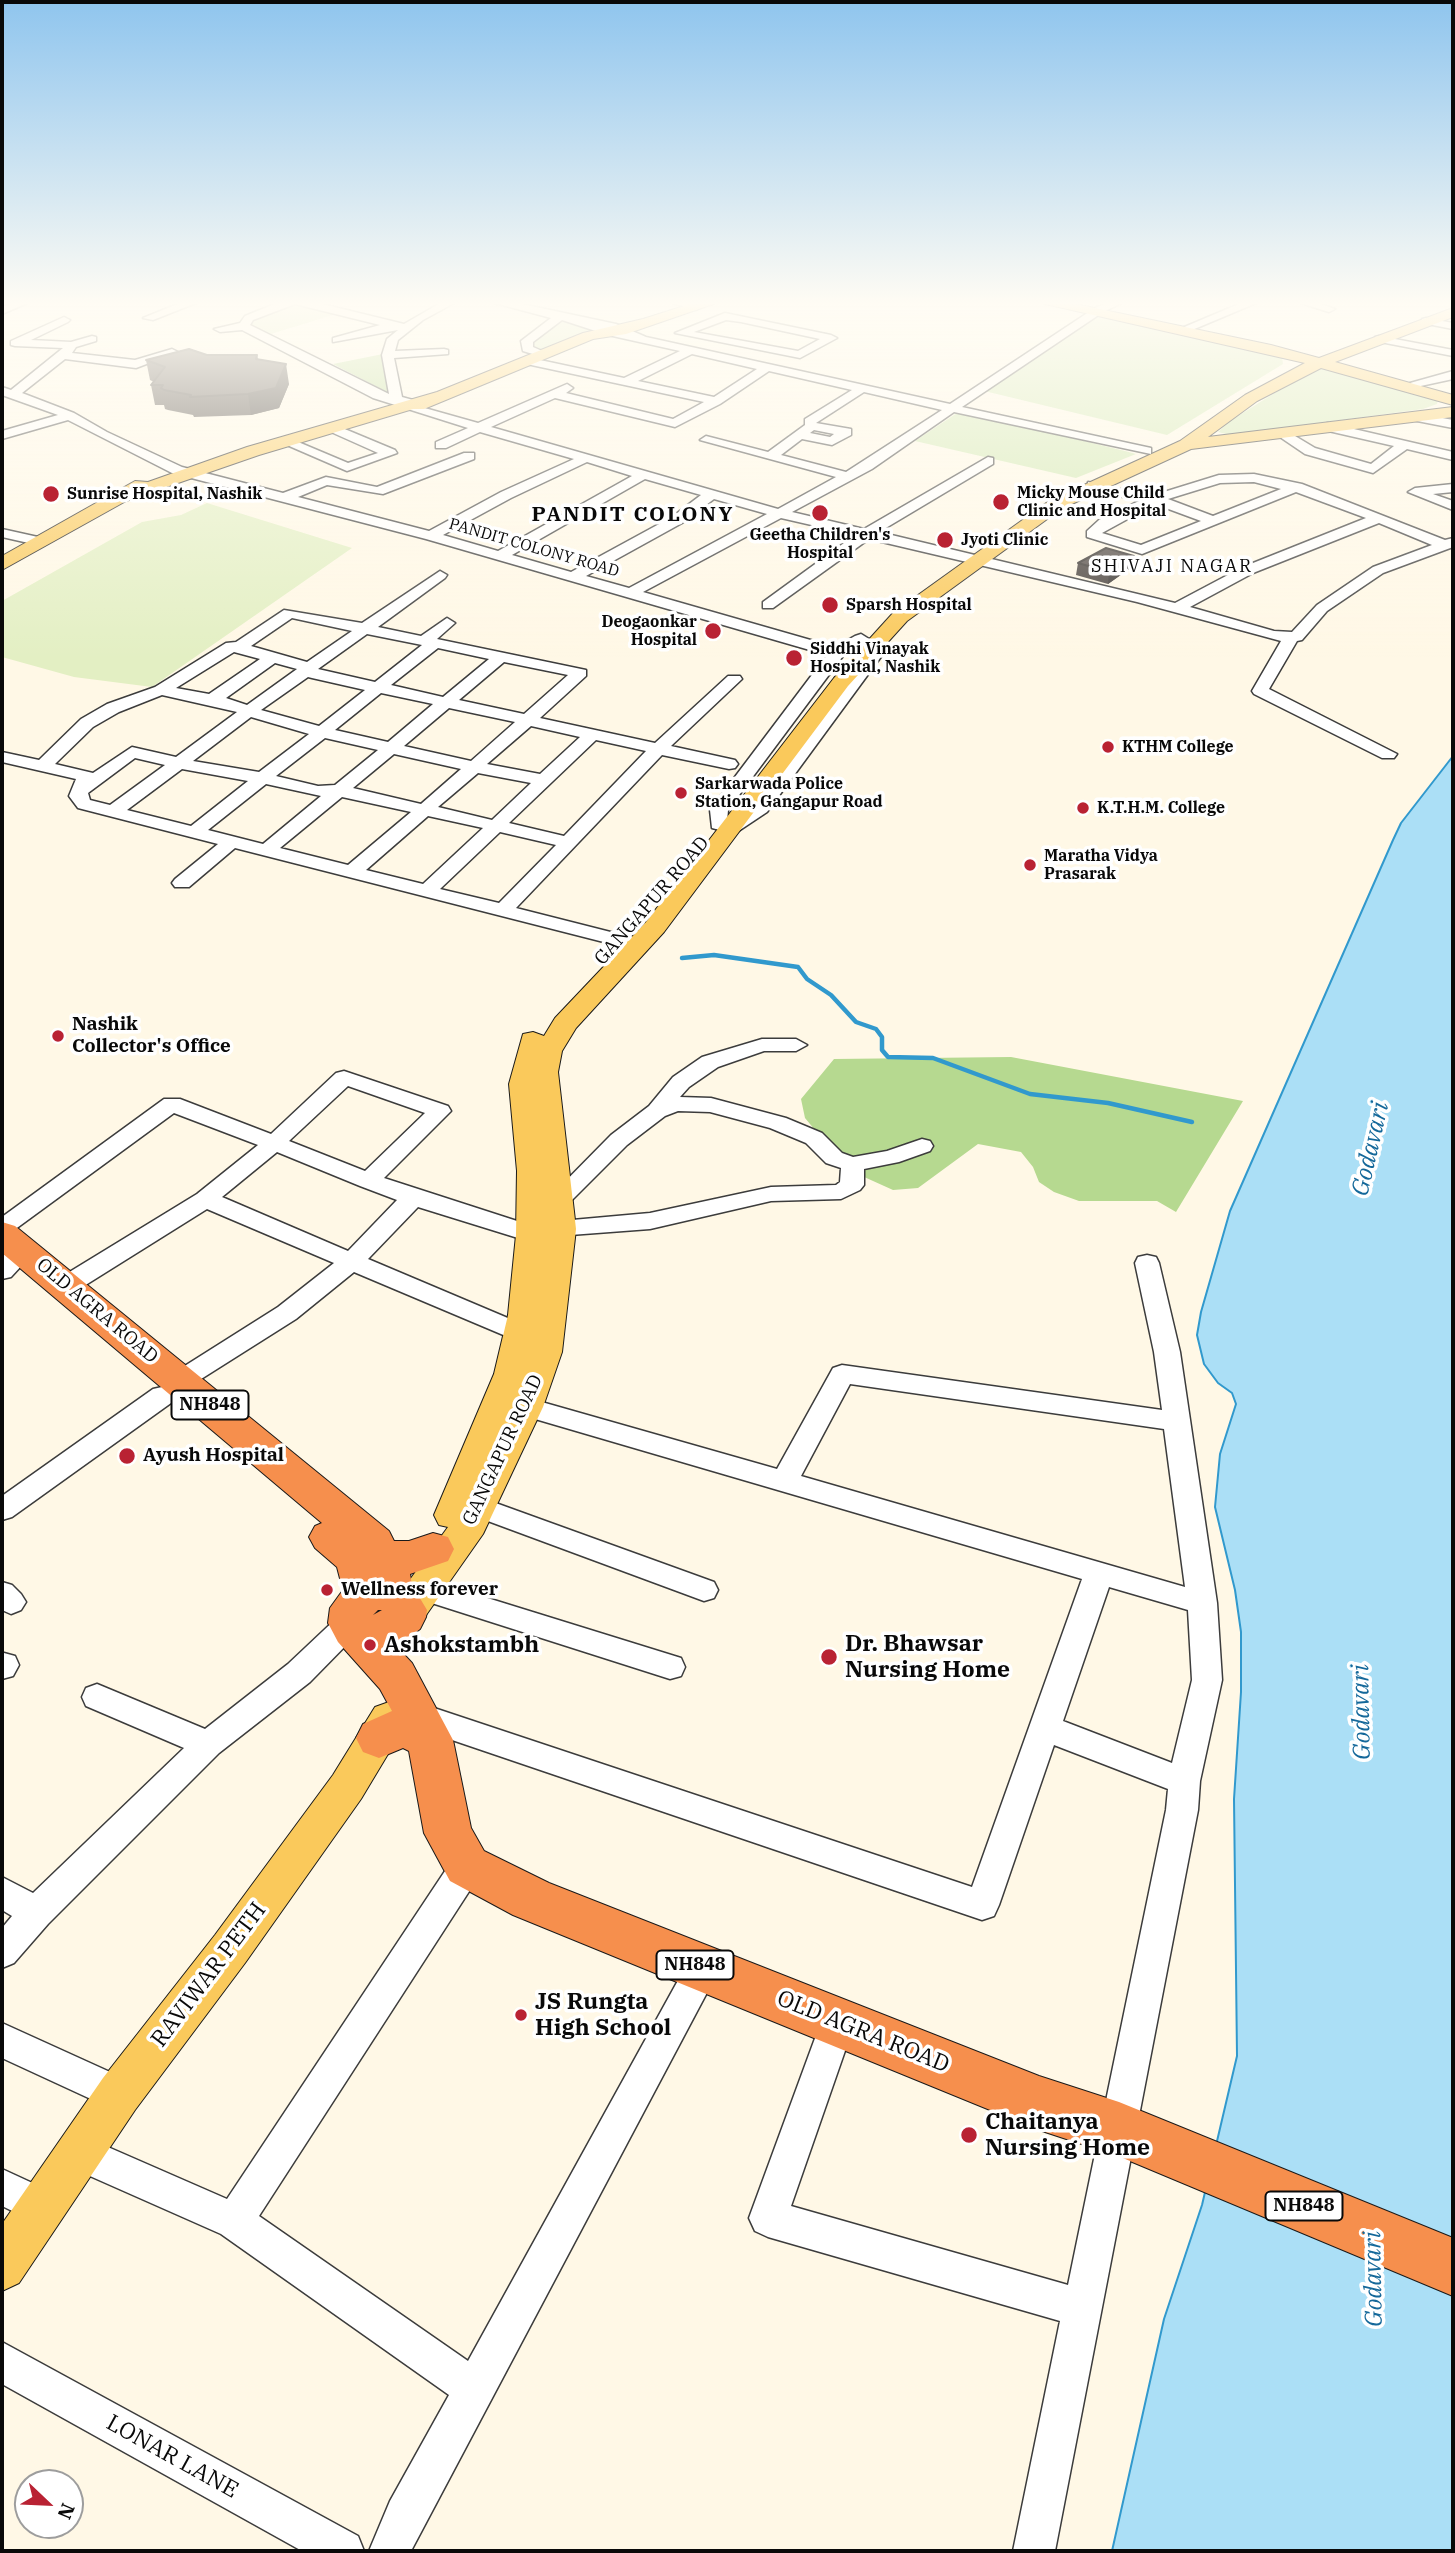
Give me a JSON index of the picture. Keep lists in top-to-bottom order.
{
  "streets": {
    "highway": ["OLD AGRA ROAD", "NH848"],
    "main road": ["GANGAPUR ROAD", "RAVIWAR PETH"],
    "street": ["PANDIT COLONY ROAD", "LONAR LANE"]
  },
  "crossings": [
    ["PANDIT COLONY ROAD", "GANGAPUR ROAD"],
    ["GANGAPUR ROAD", "OLD AGRA ROAD"],
    ["OLD AGRA ROAD", "RAVIWAR PETH"]
  ],
  "districts": ["PANDIT COLONY", "SHIVAJI NAGAR"],
  "water": ["Godavari"],
  "places": [
    "Sunrise Hospital, Nashik",
    "Micky Mouse Child Clinic and Hospital",
    "Geetha Children's Hospital",
    "Jyoti Clinic",
    "Sparsh Hospital",
    "Deogaonkar Hospital",
    "Siddhi Vinayak Hospital, Nashik",
    "KTHM College",
    "Sarkarwada Police Station, Gangapur Road",
    "K.T.H.M. College",
    "Maratha Vidya Prasarak",
    "Nashik Collector's Office",
    "Ayush Hospital",
    "Wellness forever",
    "Ashokstambh",
    "Dr. Bhawsar Nursing Home",
    "JS Rungta High School",
    "Chaitanya Nursing Home"
  ],
  "north": "bottom right"
}
